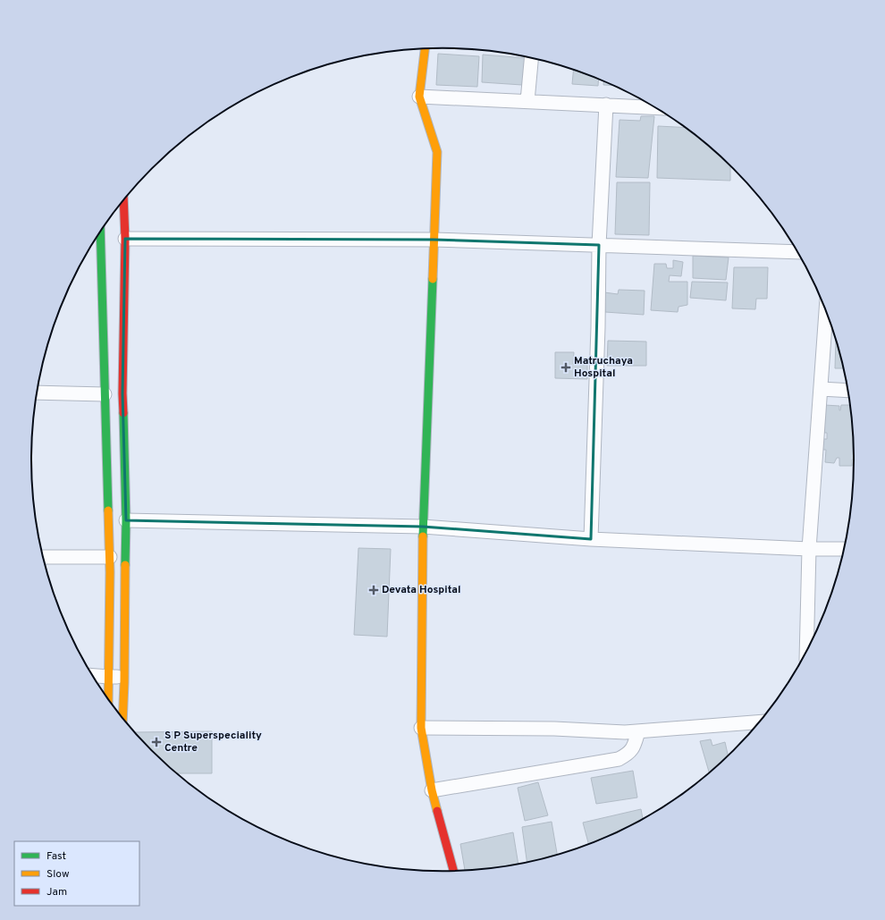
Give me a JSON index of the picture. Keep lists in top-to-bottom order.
{
  "places": {
    "health": ["Matruchaya Hospital", "Devata Hospital", "S P Superspeciality Centre"]
  },
  "legend": ["Fast", "Slow", "Jam"]
}
